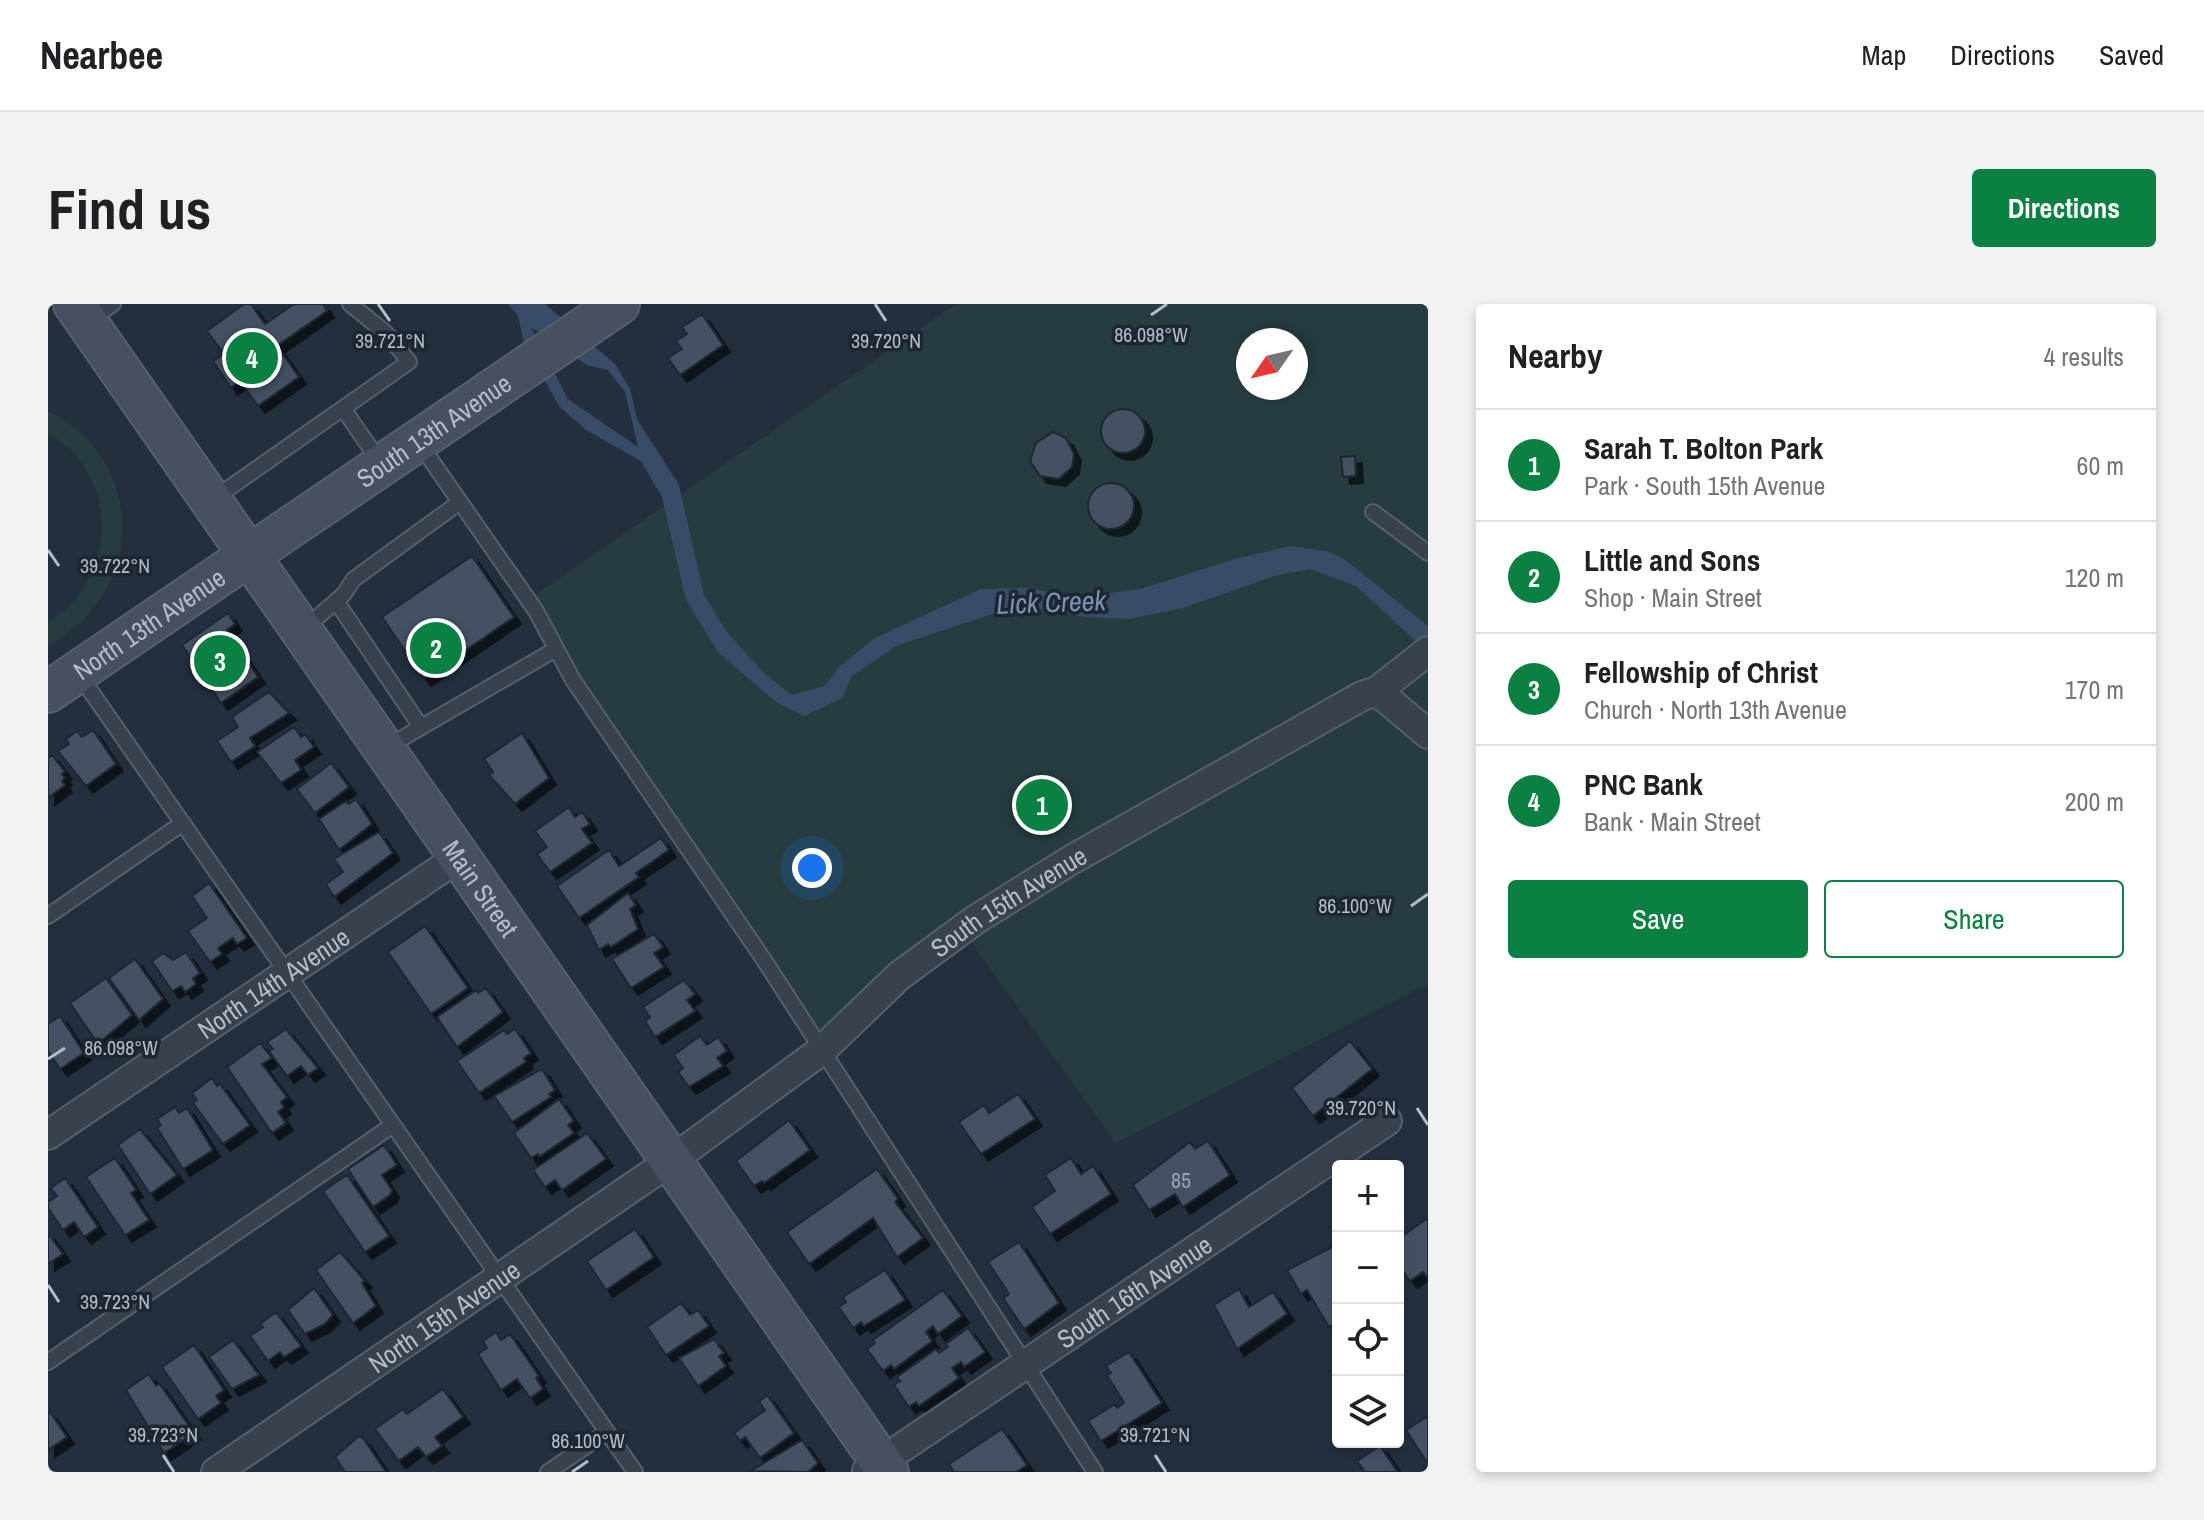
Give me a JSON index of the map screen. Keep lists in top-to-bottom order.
{
  "streets": {
    "street": [
      "South 13th Avenue",
      "North 13th Avenue",
      "Main Street",
      "South 15th Avenue",
      "North 14th Avenue",
      "South 16th Avenue",
      "North 15th Avenue"
    ]
  },
  "crossings": [
    ["South 13th Avenue", "North 13th Avenue"],
    ["South 13th Avenue", "Main Street"],
    ["North 13th Avenue", "Main Street"],
    ["Main Street", "South 15th Avenue"],
    ["Main Street", "North 14th Avenue"],
    ["Main Street", "South 16th Avenue"],
    ["Main Street", "North 15th Avenue"],
    ["South 15th Avenue", "North 15th Avenue"]
  ],
  "water": ["Lick Creek"],
  "house_numbers": ["85"],
  "north": "bottom left",
  "page": {
    "header": "Nearbee",
    "nav": ["Map", "Directions", "Saved"],
    "buttons": [
      "Directions",
      ["Save", "Share"]
    ],
    "title": "Find us",
    "heading": ["Nearby", "4 results"],
    "pins": [
      "4",
      "2",
      "3",
      "1"
    ],
    "list": [
      {
        "mark": "1",
        "name": "Sarah T. Bolton Park",
        "note": "Park · South 15th Avenue",
        "value": "60 m"
      },
      {
        "mark": "2",
        "name": "Little and Sons",
        "note": "Shop · Main Street",
        "value": "120 m"
      },
      {
        "mark": "3",
        "name": "Fellowship of Christ",
        "note": "Church · North 13th Avenue",
        "value": "170 m"
      },
      {
        "mark": "4",
        "name": "PNC Bank",
        "note": "Bank · Main Street",
        "value": "200 m"
      }
    ],
    "map_buttons": ["+", "−"]
  },
  "coordinates": [
    "86.098°W",
    "39.721°N",
    "39.720°N",
    "39.722°N",
    "86.100°W",
    "39.723°N"
  ]
}
